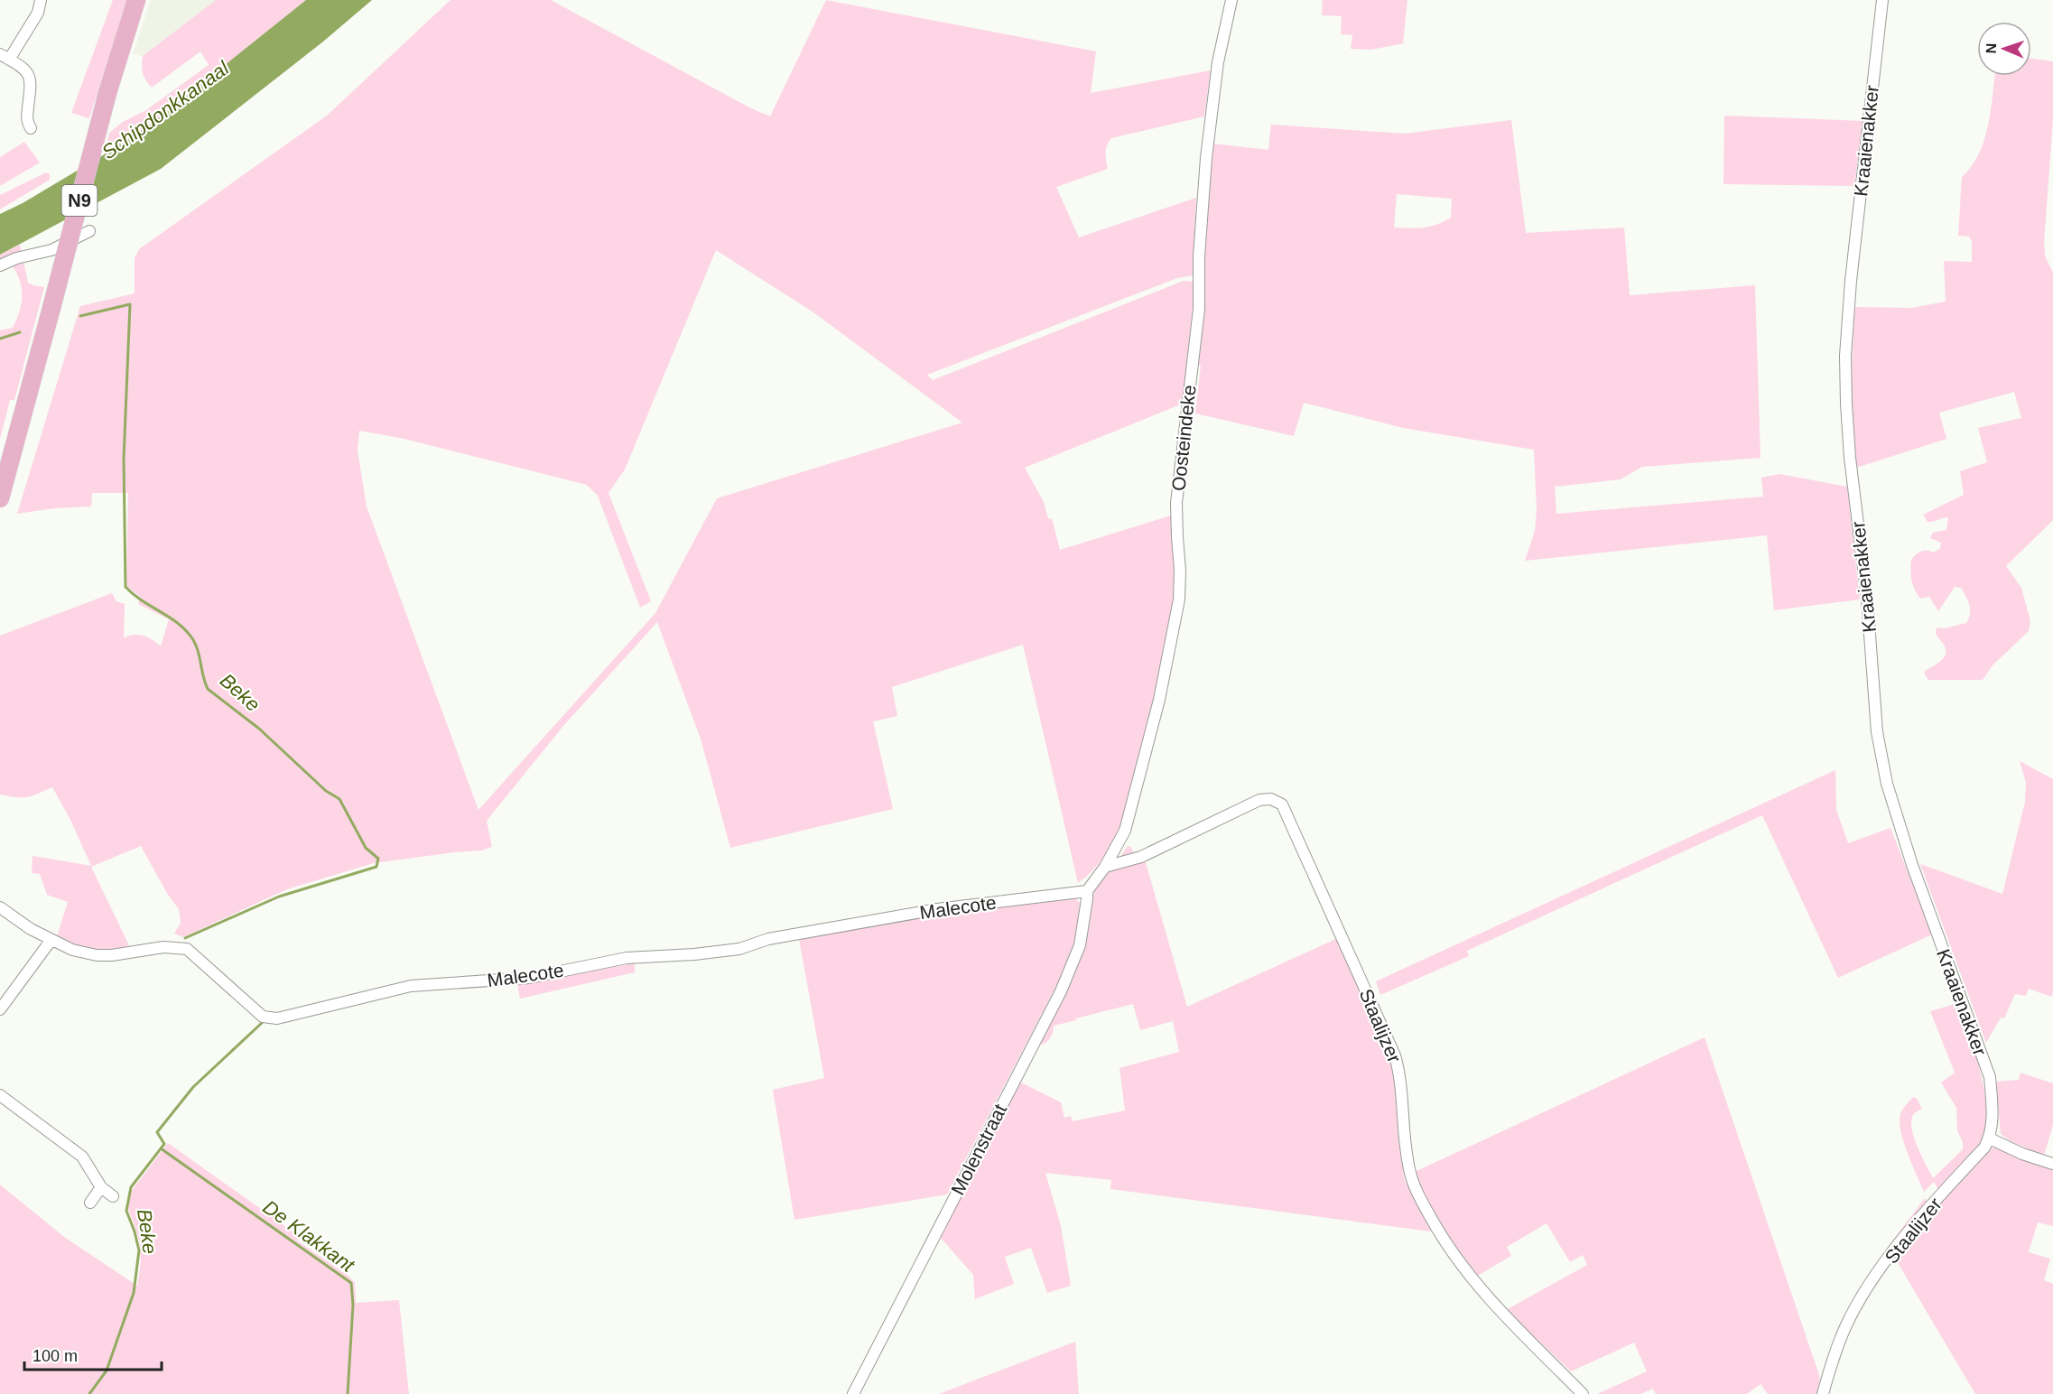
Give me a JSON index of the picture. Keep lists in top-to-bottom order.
{
  "streets": {
    "main road": ["N9"],
    "street": [
      "Kraaienakker",
      "Oosteindeke",
      "Malecote",
      "Staalijzer",
      "Molenstraat"
    ]
  },
  "crossings": [
    ["Kraaienakker", "Staalijzer"],
    ["Oosteindeke", "Malecote"],
    ["Oosteindeke", "Staalijzer"],
    ["Oosteindeke", "Molenstraat"],
    ["Malecote", "Molenstraat"]
  ],
  "water": ["Schipdonkkanaal", "Beke", "De Klakkant"],
  "scale_bar": "100 m",
  "north": "left"
}
